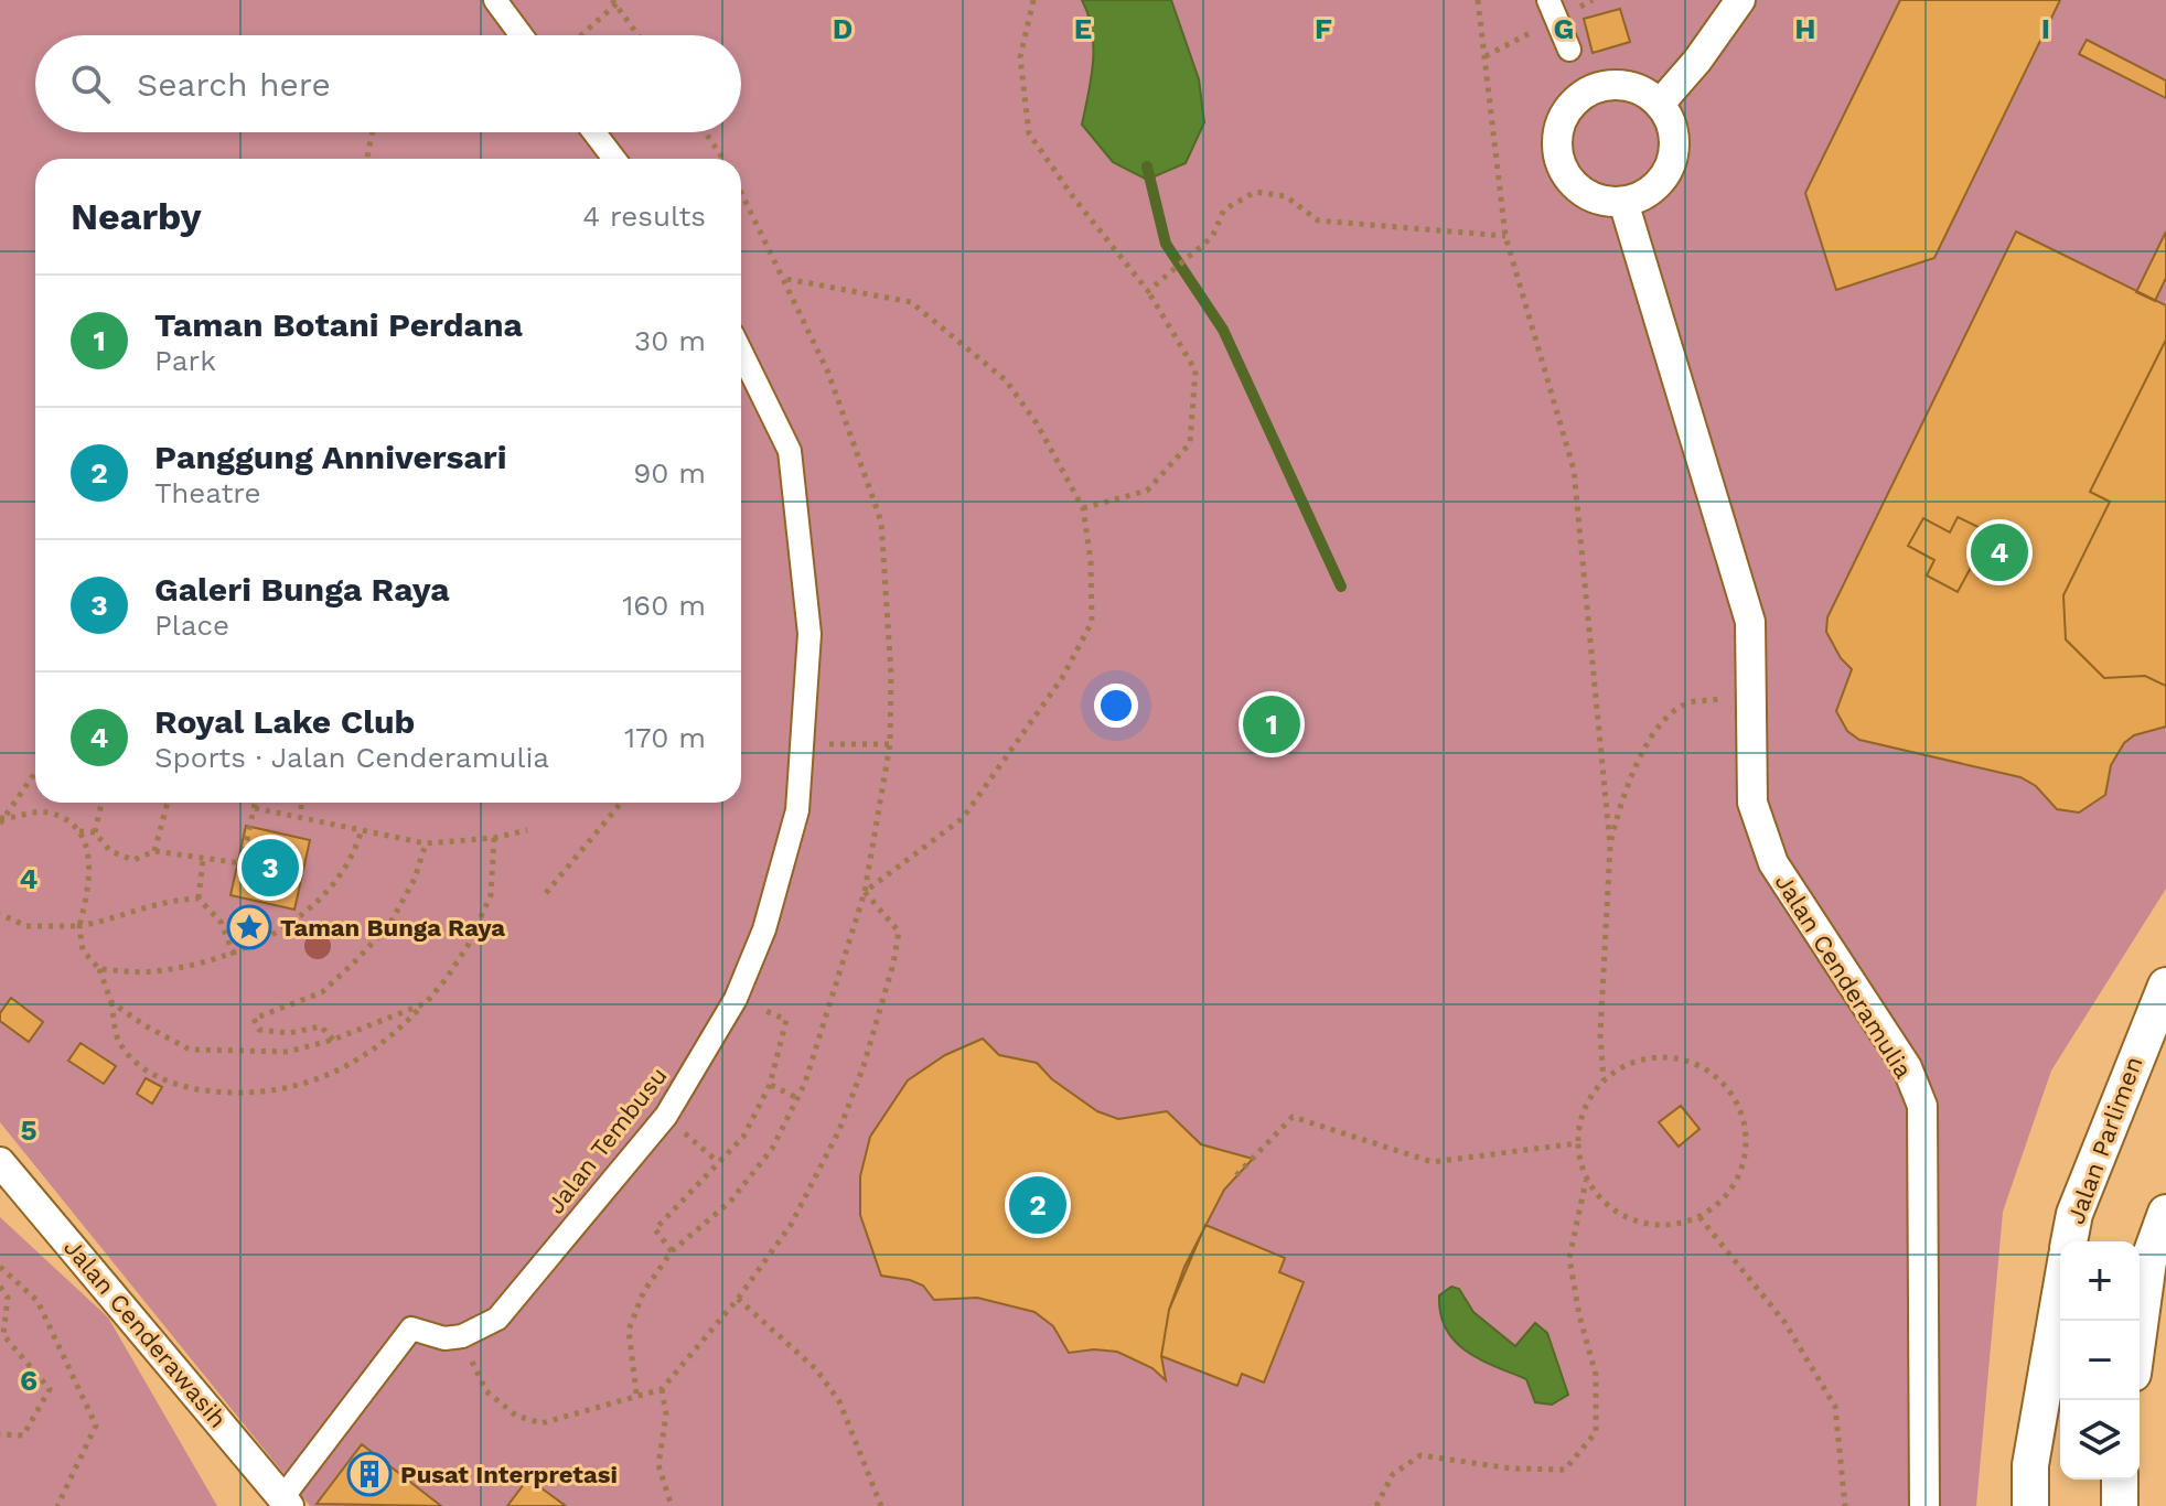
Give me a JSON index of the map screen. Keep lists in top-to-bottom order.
{
  "streets": {
    "street": [
      "Jalan Cenderamulia",
      "Jalan Tembusu",
      "Jalan Parlimen",
      "Jalan Cenderawasih"
    ]
  },
  "places": {
    "place": ["Taman Bunga Raya"],
    "building": ["Pusat Interpretasi"]
  },
  "page": {
    "search": "Search here",
    "heading": ["Nearby", "4 results"],
    "list": [
      {
        "mark": "1",
        "name": "Taman Botani Perdana",
        "note": "Park",
        "value": "30 m"
      },
      {
        "mark": "2",
        "name": "Panggung Anniversari",
        "note": "Theatre",
        "value": "90 m"
      },
      {
        "mark": "3",
        "name": "Galeri Bunga Raya",
        "note": "Place",
        "value": "160 m"
      },
      {
        "mark": "4",
        "name": "Royal Lake Club",
        "note": "Sports · Jalan Cenderamulia",
        "value": "170 m"
      }
    ],
    "pins": [
      "4",
      "1",
      "3",
      "2"
    ],
    "map_buttons": ["+", "−"]
  },
  "grid": {
    "columns": [
      "D",
      "E",
      "F",
      "G",
      "H",
      "I"
    ],
    "rows": ["4", "5", "6"]
  }
}
